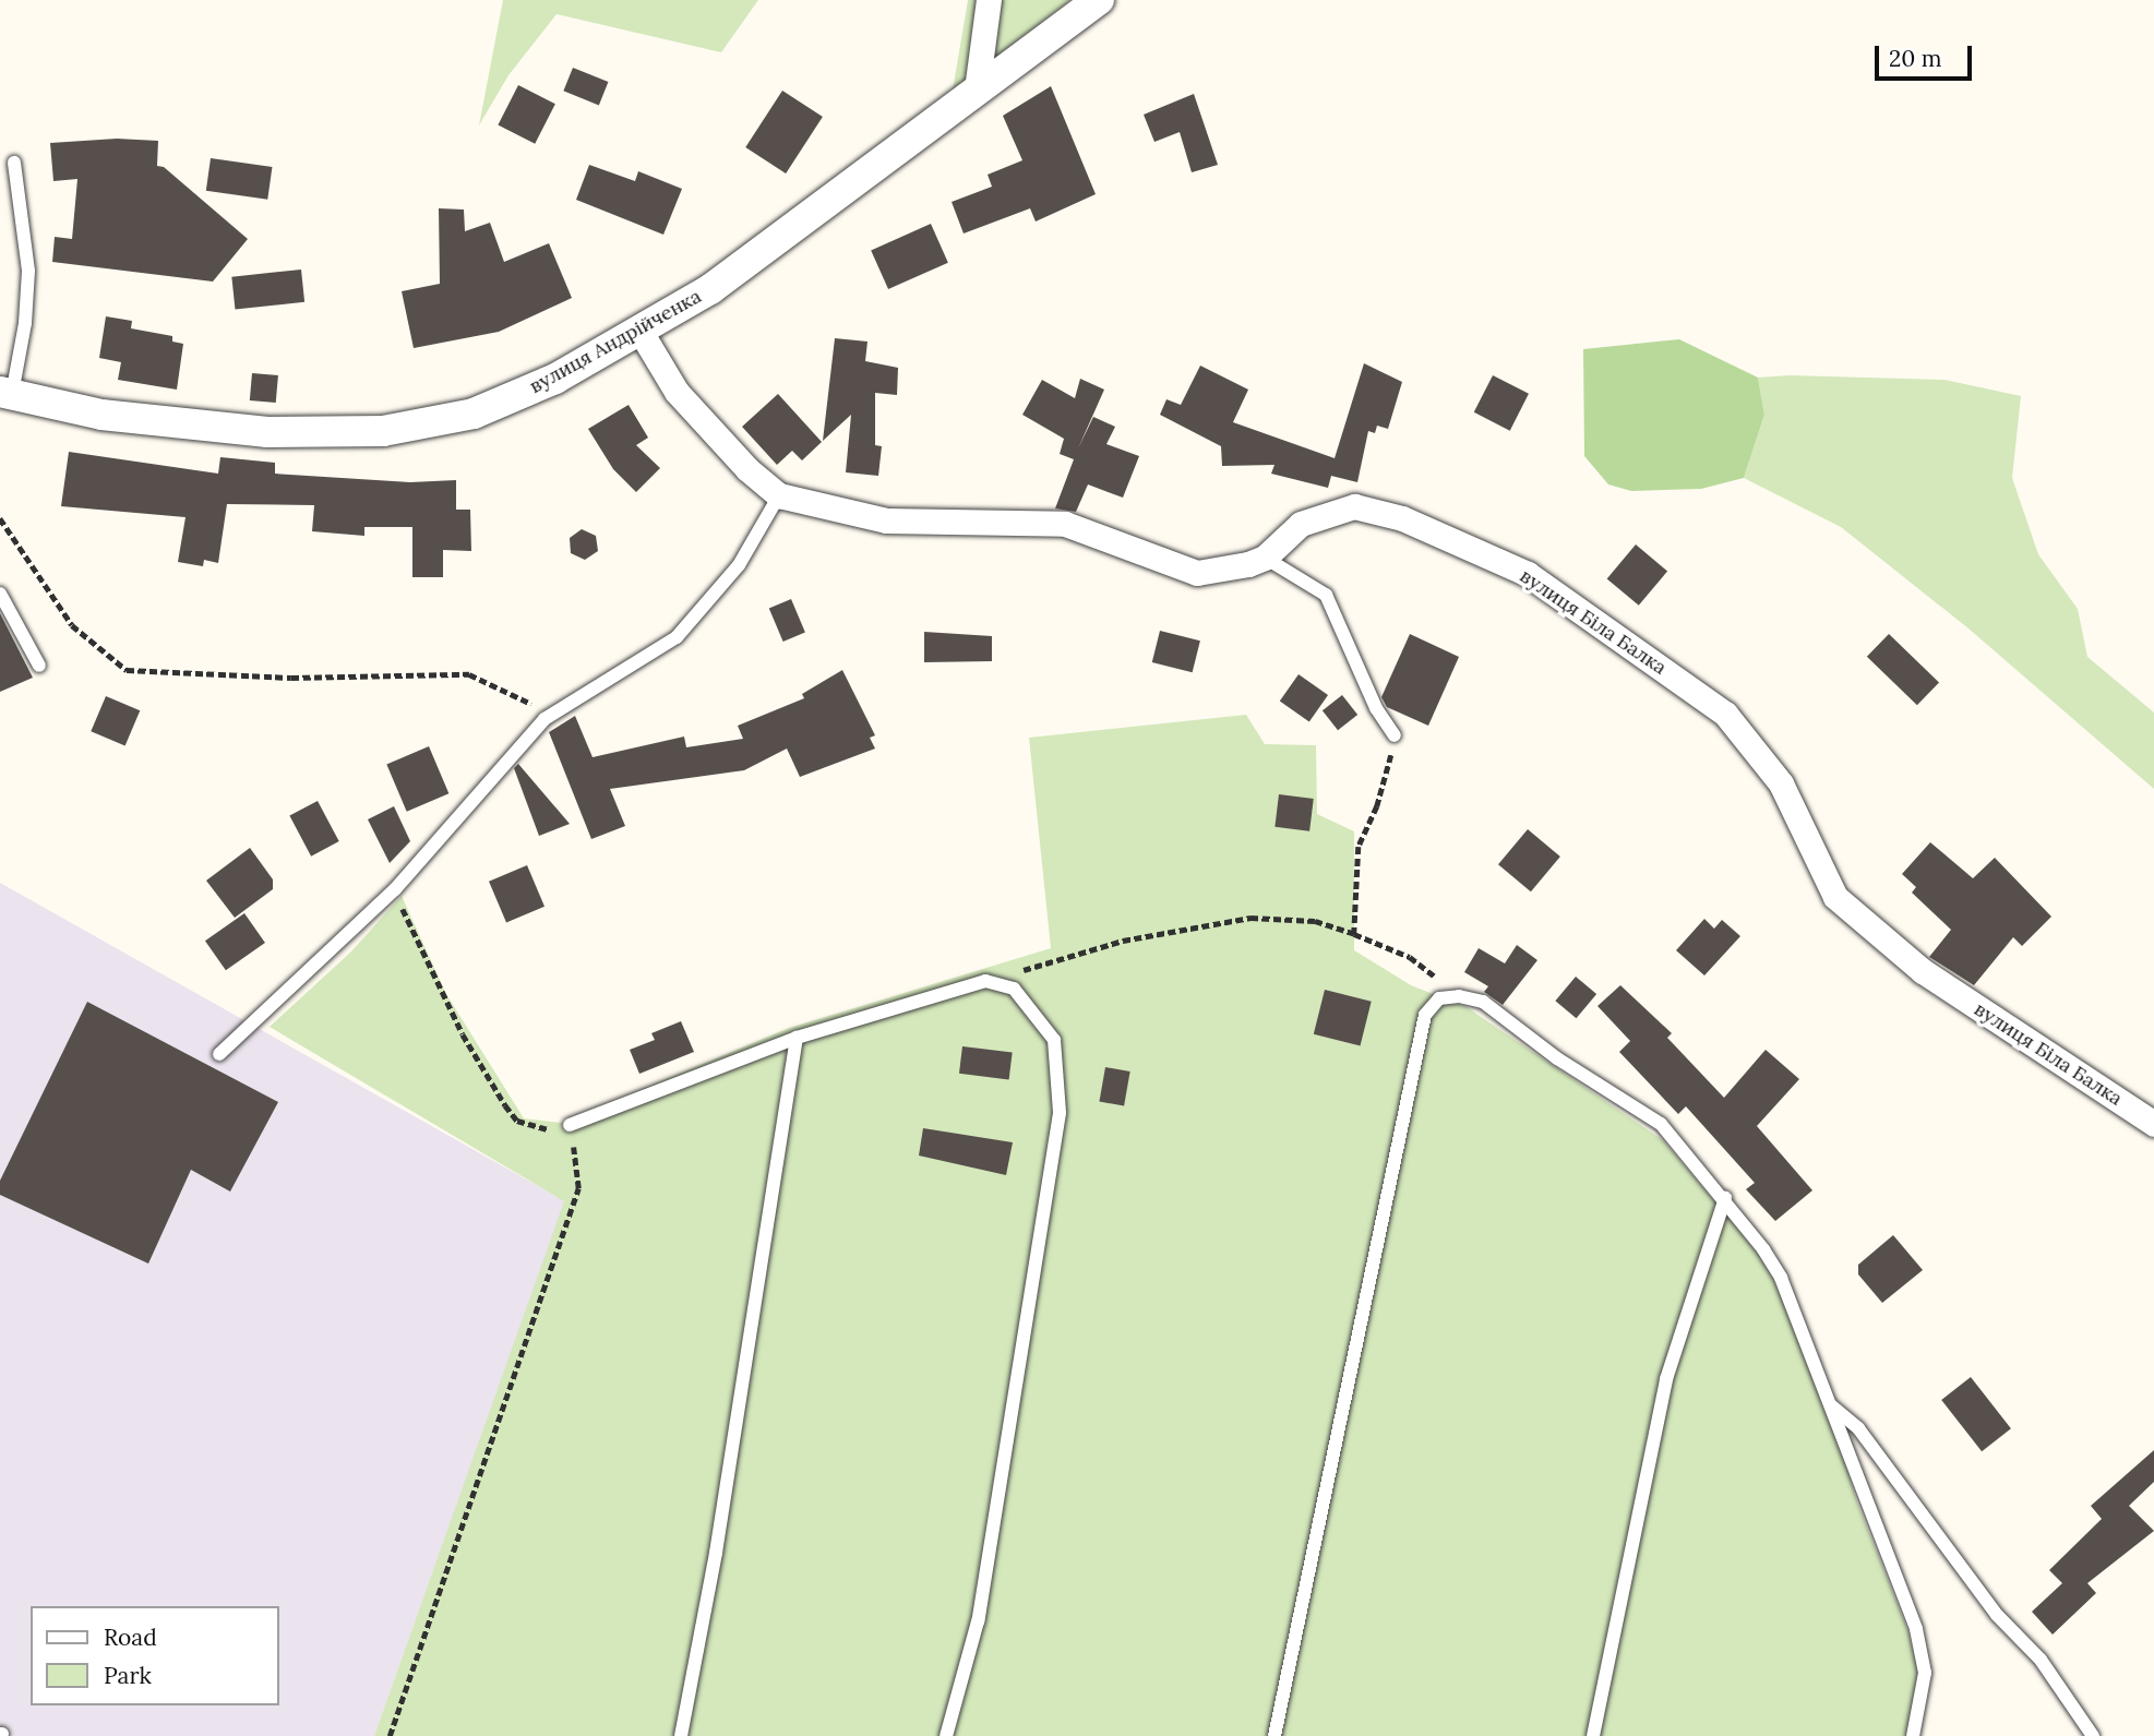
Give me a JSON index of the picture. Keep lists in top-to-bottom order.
{
  "streets": {
    "street": ["вулиця Андрійченка", "вулиця Біла Балка"]
  },
  "crossings": [
    ["вулиця Андрійченка", "вулиця Біла Балка"]
  ],
  "legend": ["Road", "Park"],
  "scale_bar": "20 m"
}
